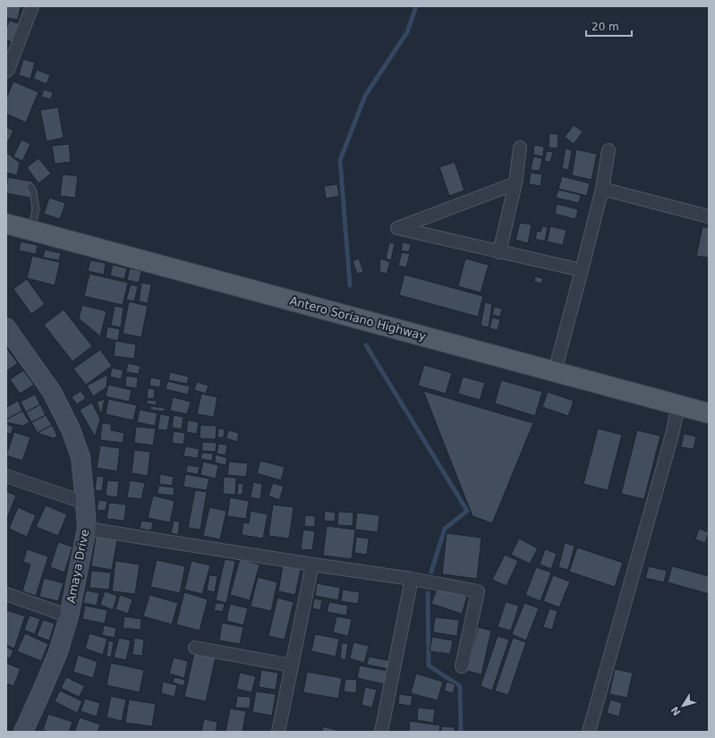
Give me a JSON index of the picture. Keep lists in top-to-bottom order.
{
  "streets": {
    "main road": ["Antero Soriano Highway"],
    "street": ["Amaya Drive"]
  },
  "scale_bar": "20 m",
  "north": "bottom left"
}
